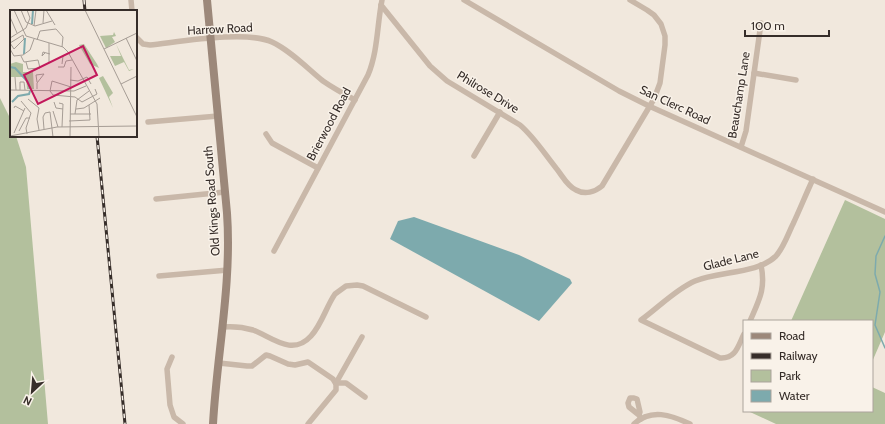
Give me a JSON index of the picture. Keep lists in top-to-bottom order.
{
  "streets": {
    "street": [
      "Harrow Road",
      "Philrose Drive",
      "Beauchamp Lane",
      "San Clerc Road",
      "Brierwood Road",
      "Old Kings Road South",
      "Glade Lane"
    ]
  },
  "crossings": [
    ["Harrow Road", "Brierwood Road"],
    ["Harrow Road", "Old Kings Road South"],
    ["Philrose Drive", "San Clerc Road"],
    ["Philrose Drive", "Brierwood Road"],
    ["Beauchamp Lane", "San Clerc Road"],
    ["San Clerc Road", "Glade Lane"]
  ],
  "legend": [
    "Road",
    "Railway",
    "Park",
    "Water"
  ],
  "scale_bar": "100 m",
  "north": "bottom left"
}
